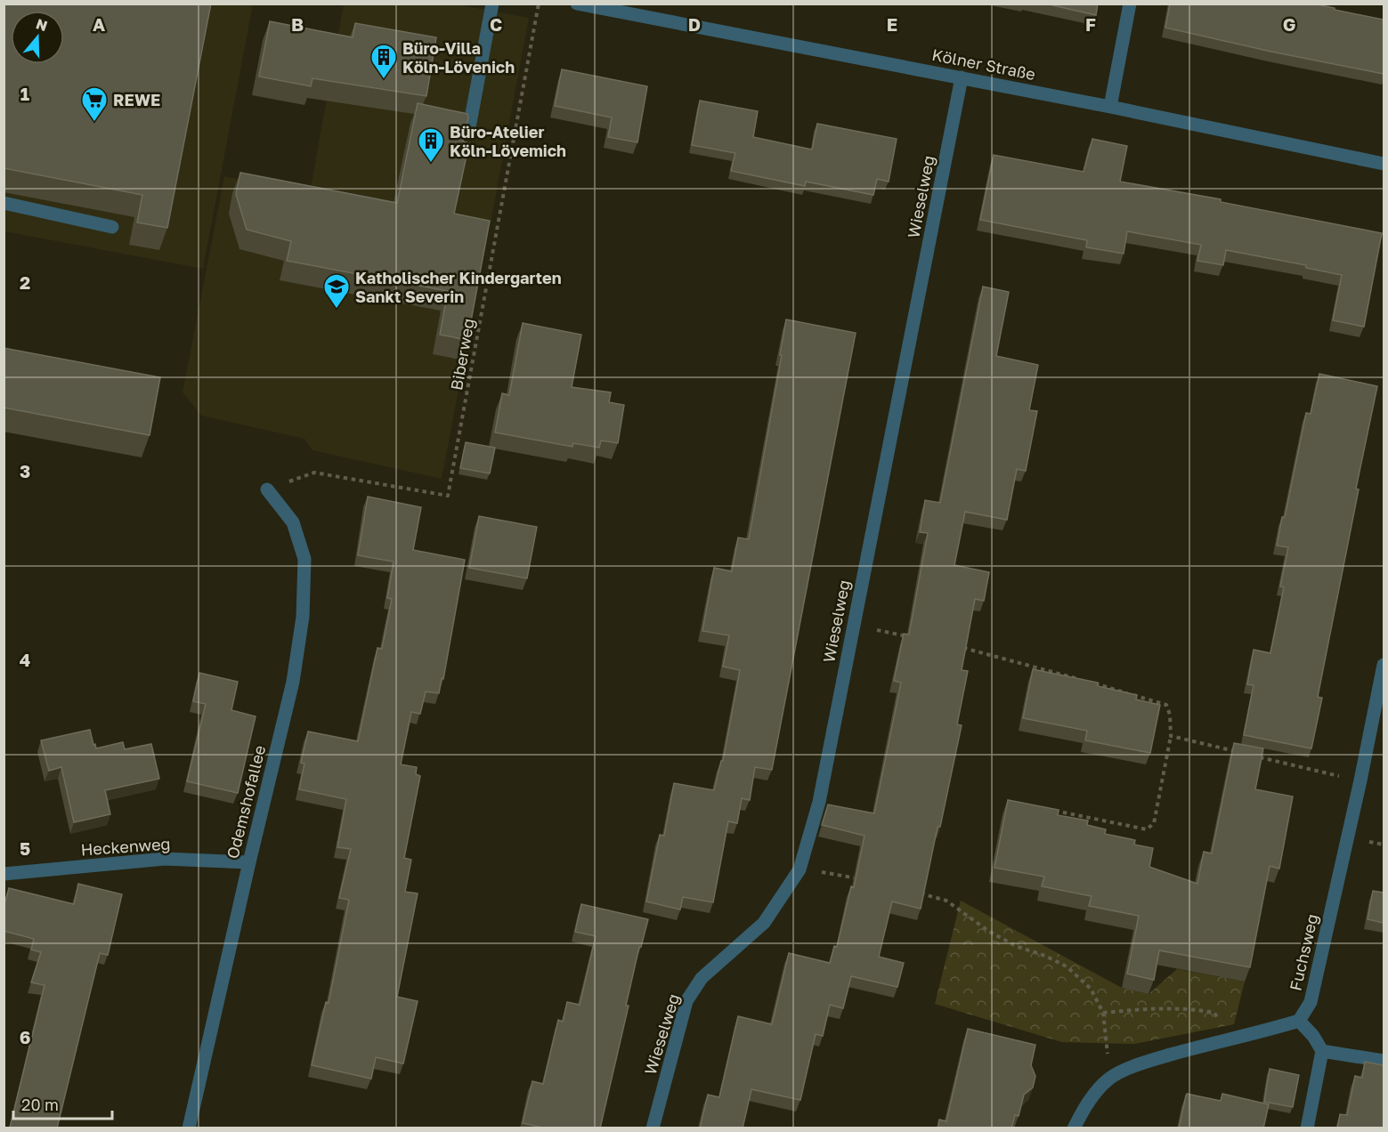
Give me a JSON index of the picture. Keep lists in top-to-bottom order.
{
  "streets": {
    "street": [
      "Kölner Straße",
      "Wieselweg",
      "Odemshofallee",
      "Heckenweg",
      "Fuchsweg"
    ],
    "path": ["Biberweg"]
  },
  "crossings": [
    ["Kölner Straße", "Wieselweg"],
    ["Biberweg", "Odemshofallee"],
    ["Odemshofallee", "Heckenweg"]
  ],
  "places": {
    "building": ["Büro-Villa Köln-Lövenich", "Büro-Atelier Köln-Lövemich"],
    "supermarket": ["REWE"],
    "school or university": ["Katholischer Kindergarten Sankt Severin"]
  },
  "scale_bar": "20 m",
  "north": "top",
  "grid": {
    "columns": [
      "A",
      "B",
      "C",
      "D",
      "E",
      "F",
      "G"
    ],
    "rows": [
      "1",
      "2",
      "3",
      "4",
      "5",
      "6"
    ]
  }
}
